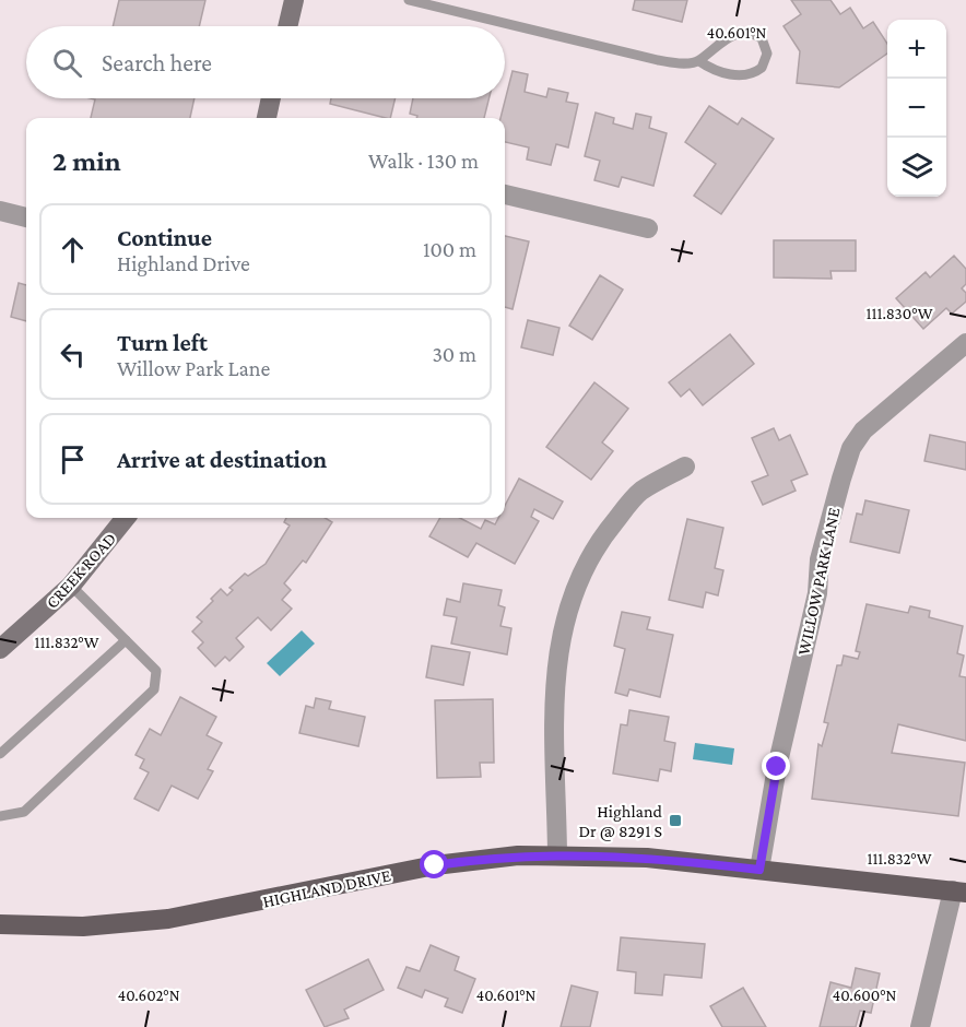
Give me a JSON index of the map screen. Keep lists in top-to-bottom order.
{
  "streets": {
    "main road": ["HIGHLAND DRIVE"],
    "street": ["CREEK ROAD", "WILLOW PARK LANE"]
  },
  "crossings": [
    ["WILLOW PARK LANE", "HIGHLAND DRIVE"]
  ],
  "places": {
    "transit": ["Highland Dr @ 8291 S"]
  },
  "page": {
    "map_buttons": ["+", "−"],
    "search": "Search here",
    "heading": ["2 min", "Walk · 130 m"],
    "list": [
      ["Continue", "Highland Drive", "100 m"],
      ["Turn left", "Willow Park Lane", "30 m"],
      "Arrive at destination"
    ]
  },
  "coordinates": [
    "40.601°N",
    "111.830°W",
    "111.832°W",
    "40.602°N",
    "40.600°N"
  ]
}
